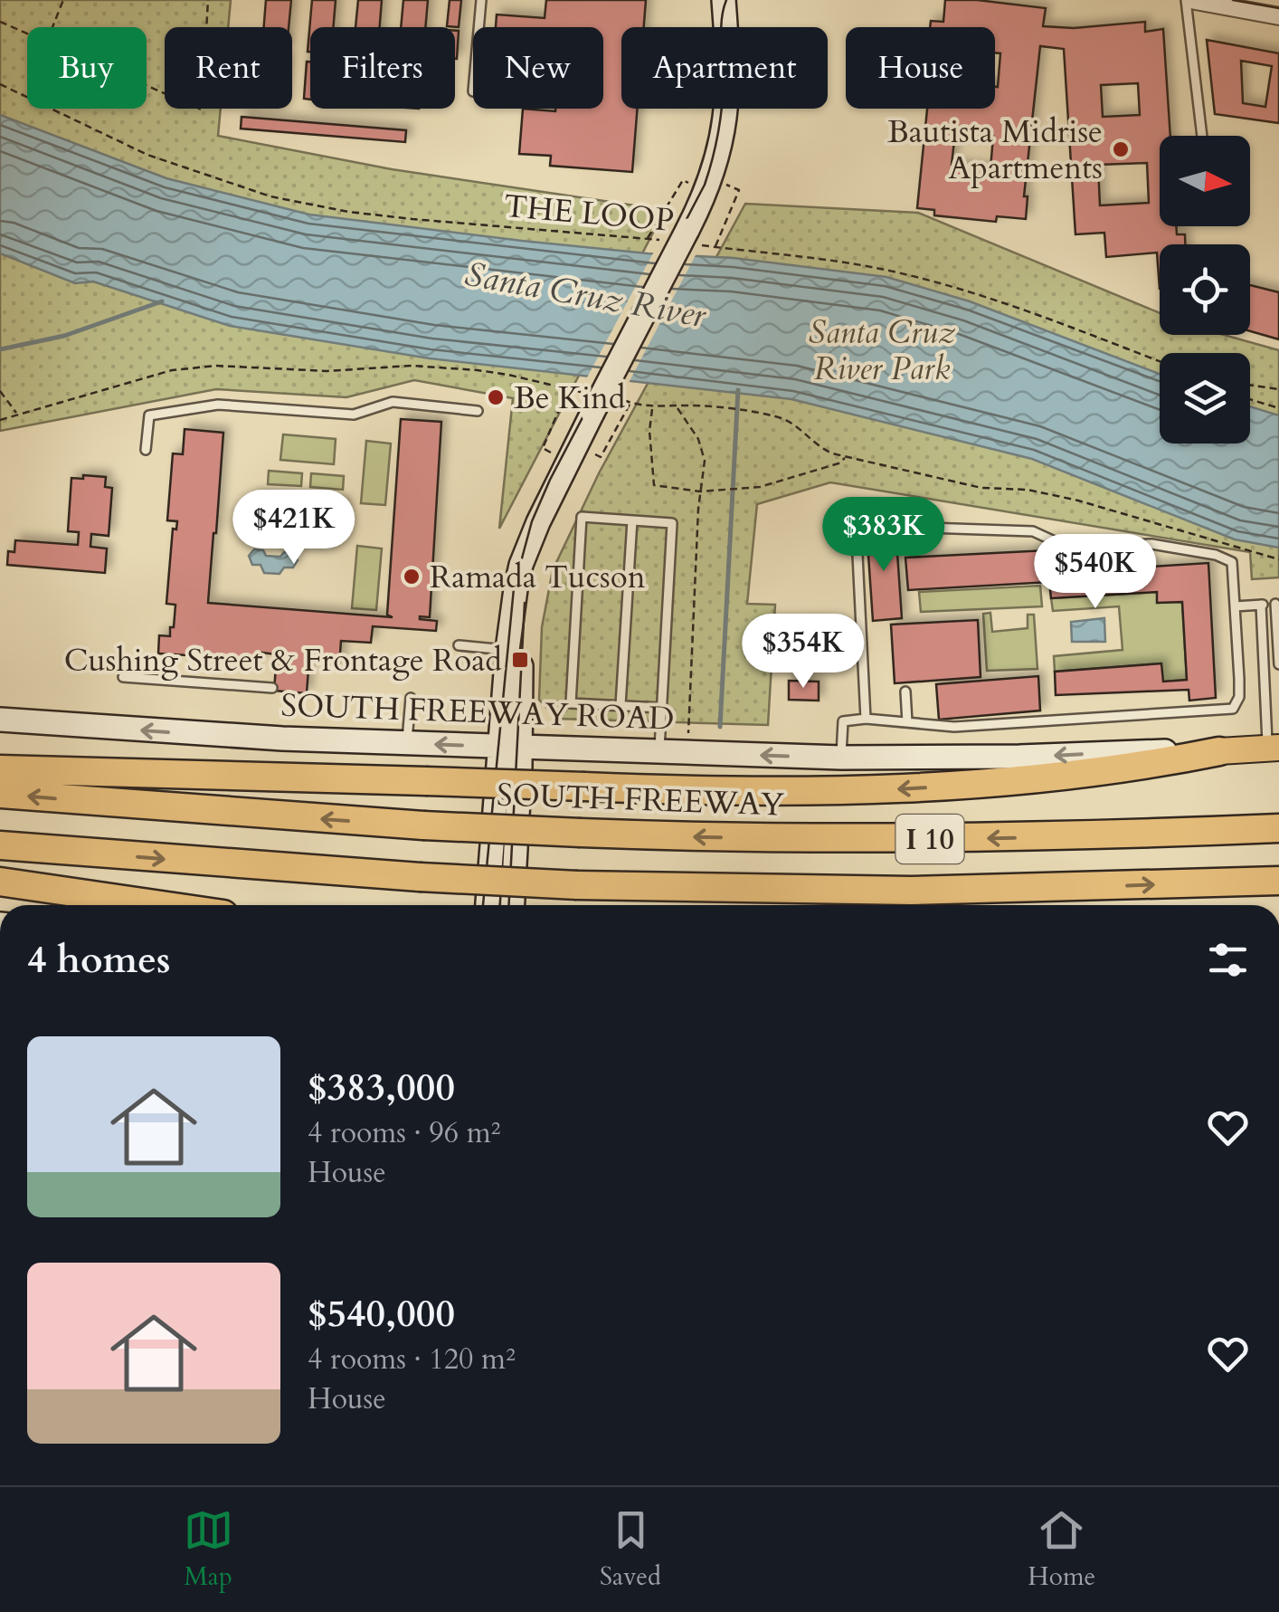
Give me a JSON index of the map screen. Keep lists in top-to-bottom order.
{
  "streets": {
    "highway": ["SOUTH FREEWAY", "I 10"],
    "main road": ["SOUTH FREEWAY ROAD"],
    "path": ["THE LOOP"]
  },
  "one_way": ["SOUTH FREEWAY ROAD"],
  "water": ["Santa Cruz River"],
  "parks": ["Santa Cruz River Park"],
  "places": {
    "other": ["Bautista Midrise Apartments", "Be Kind", "Ramada Tucson"],
    "transit": ["Cushing Street & Frontage Road"]
  },
  "north": "right",
  "page": {
    "chip": [
      "Buy",
      "Rent",
      "Filters",
      "New",
      "Apartment",
      "House"
    ],
    "price": [
      "$421K",
      "$383K",
      "$540K",
      "$354K"
    ],
    "heading": "4 homes",
    "list": [
      {
        "name": "$383,000",
        "note": "4 rooms · 96 m² · House"
      },
      {
        "name": "$540,000",
        "note": "4 rooms · 120 m² · House"
      }
    ],
    "tabs": ["Map", "Saved", "Home"]
  }
}
